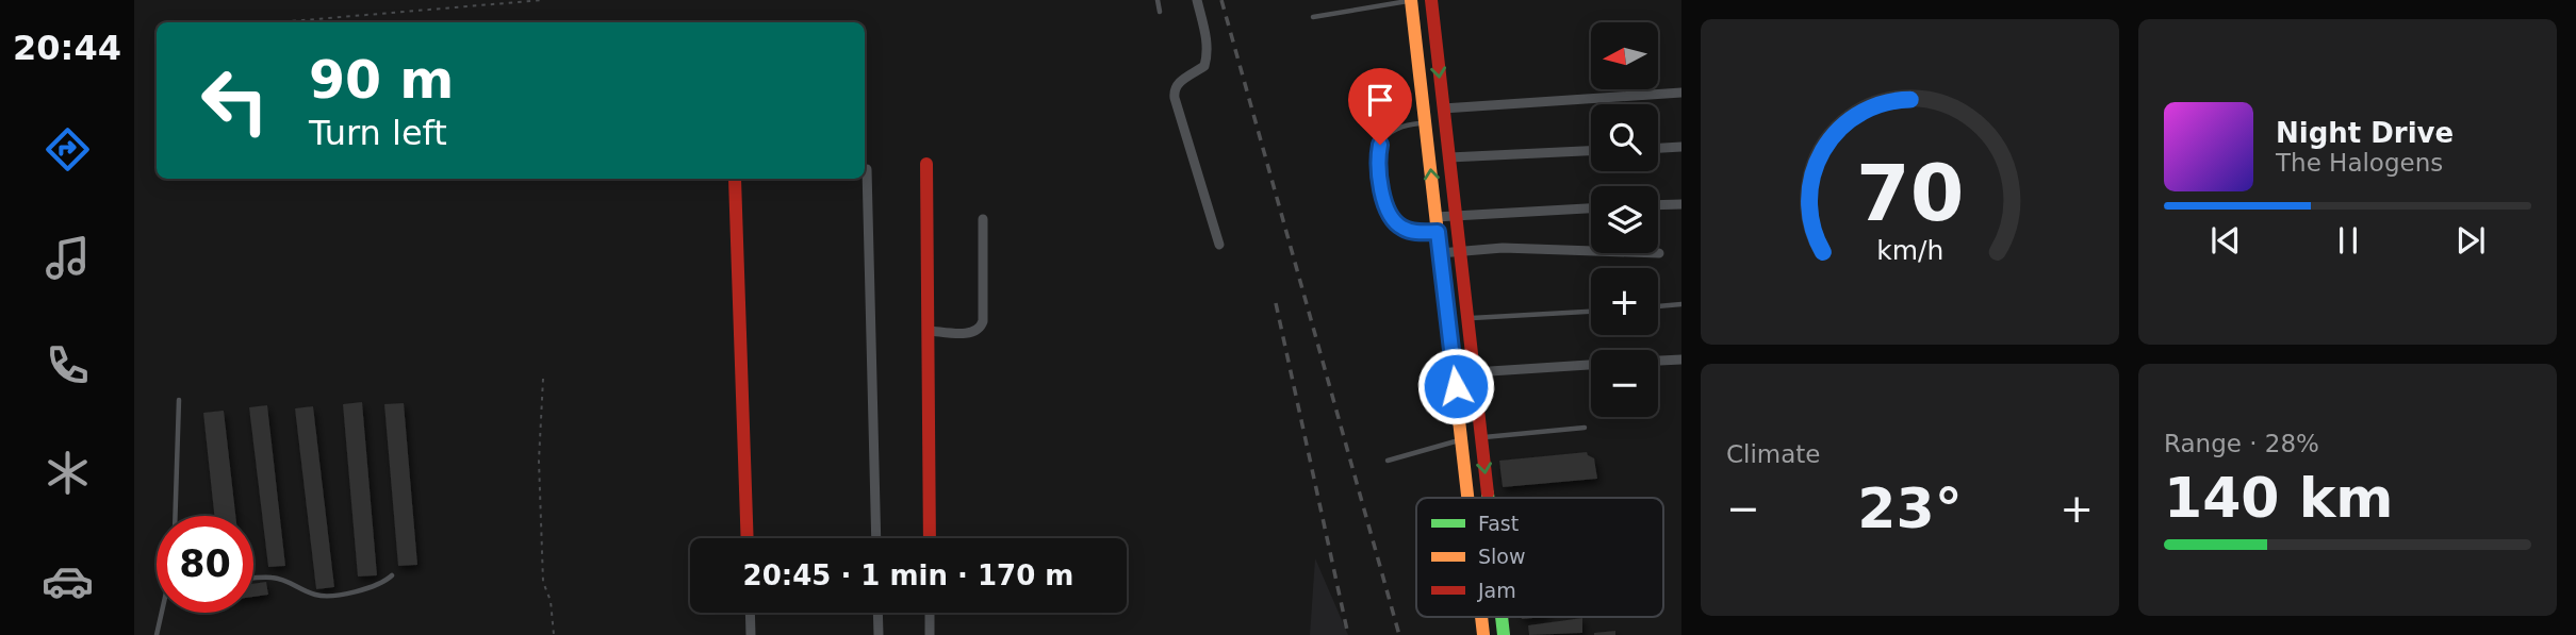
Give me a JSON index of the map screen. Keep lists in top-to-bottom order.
{
  "legend": ["Fast", "Slow", "Jam"],
  "north": "left",
  "page": {
    "tabs": "20:44",
    "map_buttons": ["+", "−"],
    "turn": ["90 m", "Turn left"],
    "song": ["Night Drive", "The Halogens"],
    "tile": [
      "Climate",
      ["Range · 28%", "140 km"]
    ],
    "heat": ["−", "23°", "+"],
    "limit": "80",
    "trip": "20:45 · 1 min · 170 m",
    "gauge": ["70", "km/h"]
  }
}
